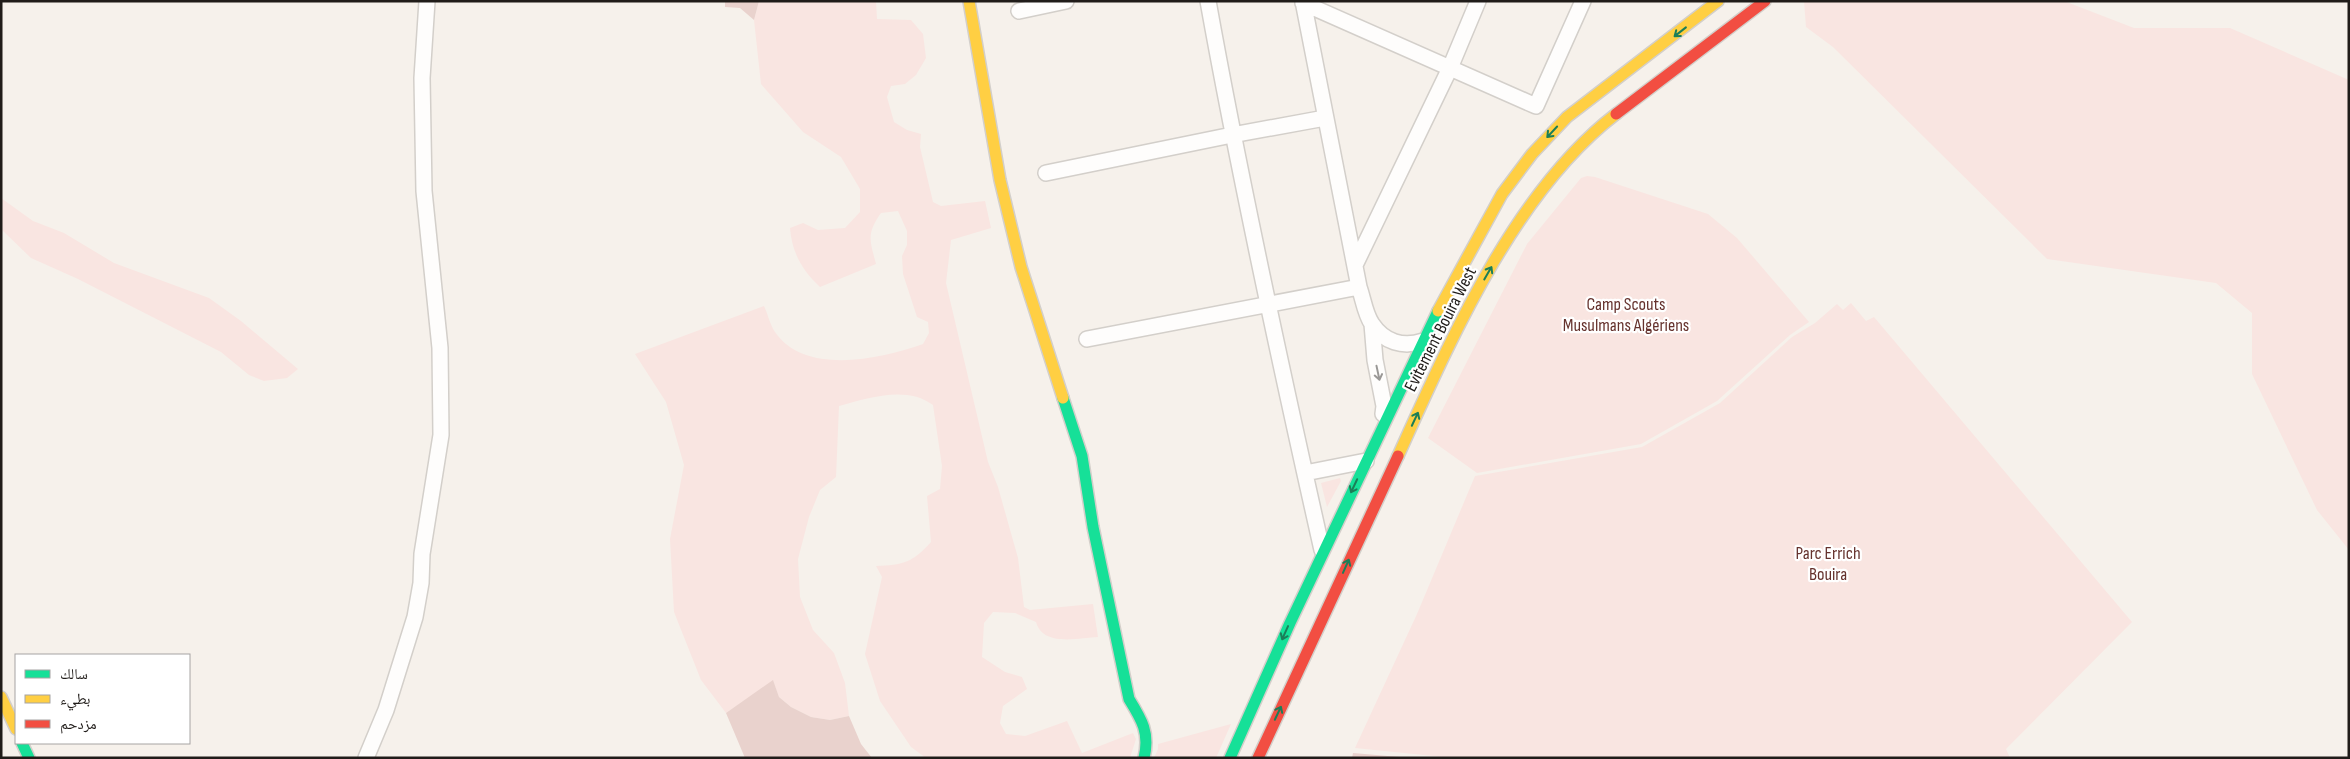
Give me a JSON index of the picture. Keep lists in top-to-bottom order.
{
  "streets": {
    "main road": ["Evitement Bouira West"]
  },
  "parks": ["Camp Scouts Musulmans Algériens", "Parc Errich Bouira"],
  "legend": ["سالك", "بطيء", "مزدحم"]
}
